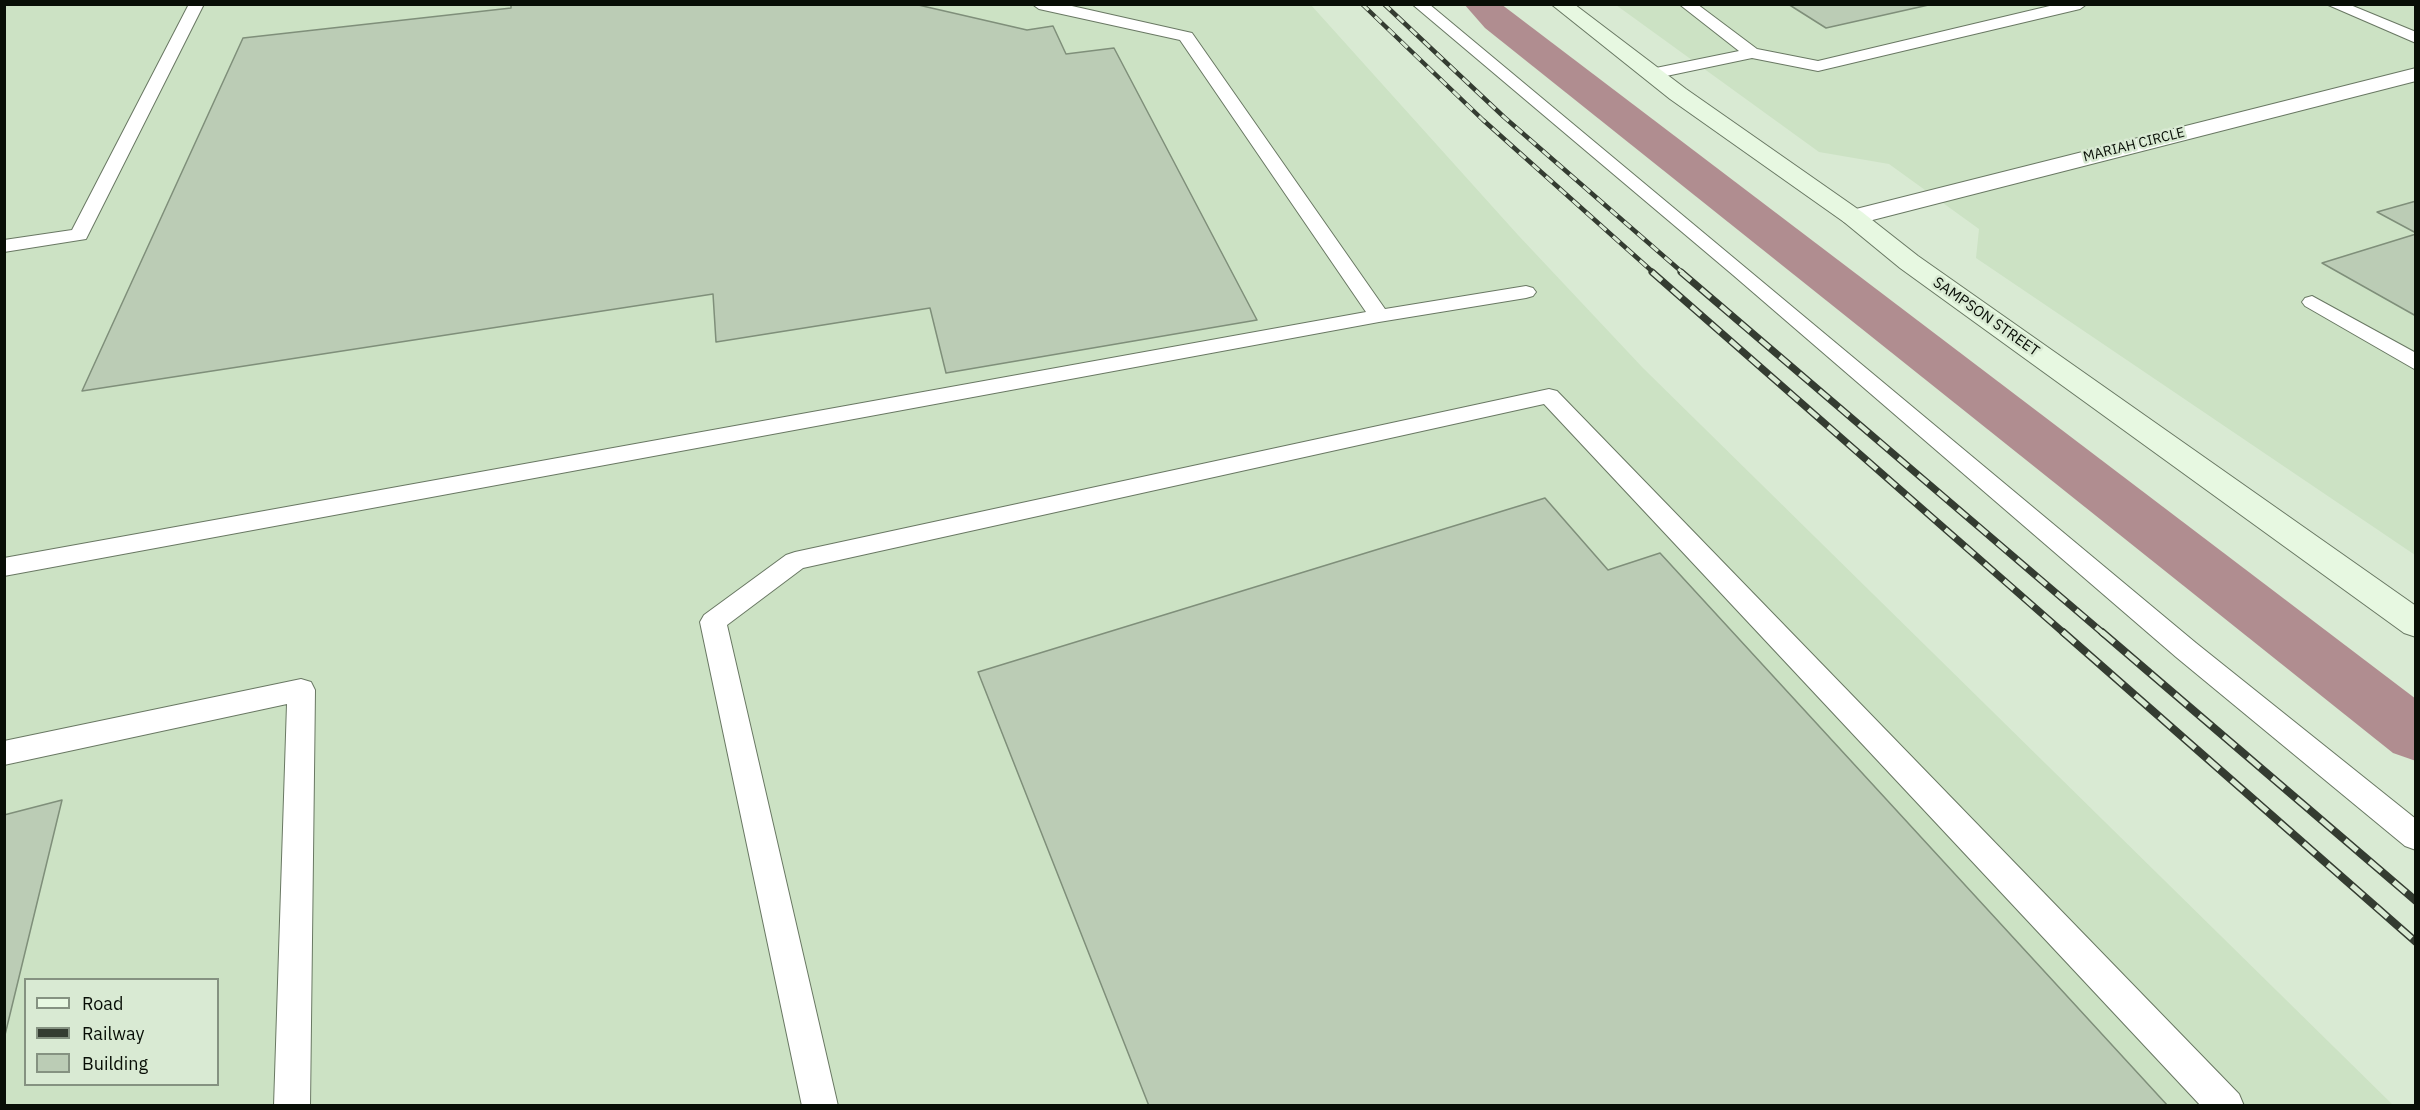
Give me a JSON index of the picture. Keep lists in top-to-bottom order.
{
  "streets": {
    "street": ["MARIAH CIRCLE", "SAMPSON STREET"]
  },
  "crossings": [
    ["MARIAH CIRCLE", "SAMPSON STREET"]
  ],
  "legend": ["Road", "Railway", "Building"]
}
